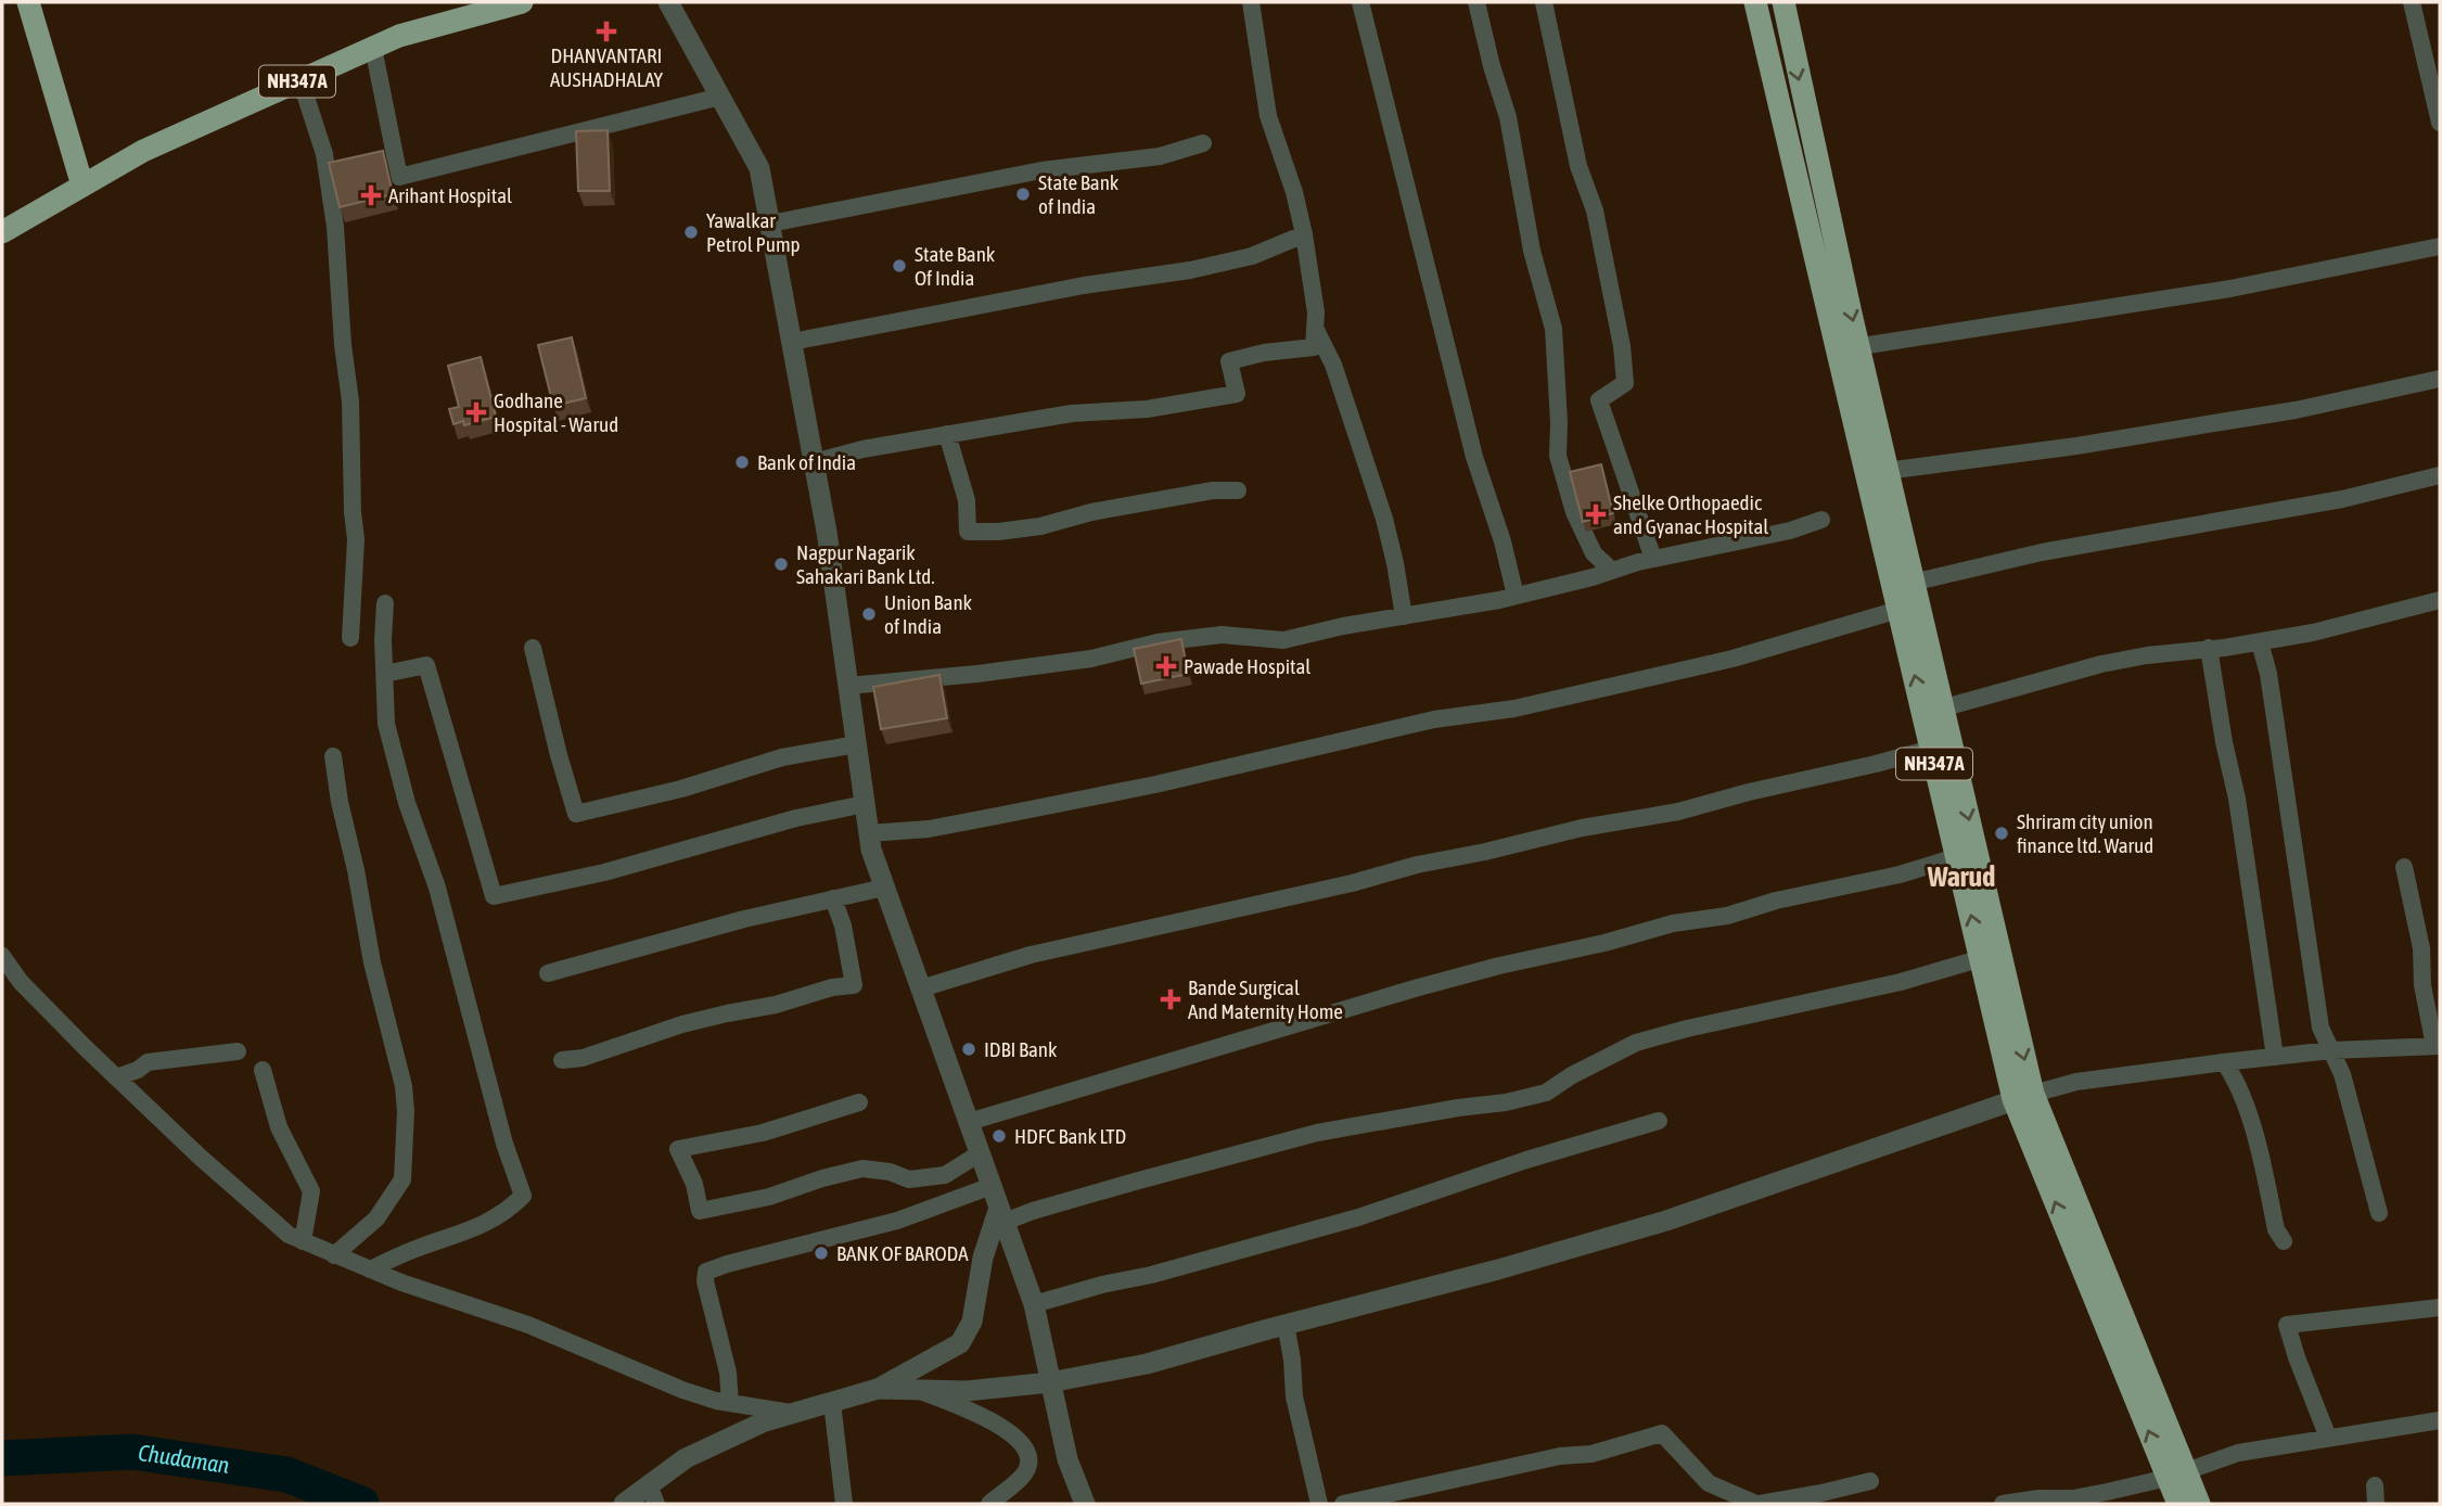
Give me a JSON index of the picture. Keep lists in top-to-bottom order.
{
  "streets": {
    "highway": ["NH347A"]
  },
  "districts": ["Warud"],
  "water": ["Chudaman"],
  "places": {
    "health": [
      "DHANVANTARI AUSHADHALAY",
      "Arihant Hospital",
      "Godhane Hospital - Warud",
      "Shelke Orthopaedic and Gyanac Hospital",
      "Pawade Hospital",
      "Bande Surgical And Maternity Home"
    ],
    "other": [
      "State Bank of India",
      "Yawalkar Petrol Pump",
      "State Bank Of India",
      "Bank of India",
      "Nagpur Nagarik Sahakari Bank Ltd.",
      "Union Bank of India",
      "Shriram city union finance ltd. Warud",
      "IDBI Bank",
      "HDFC Bank LTD",
      "BANK OF BARODA"
    ]
  }
}
